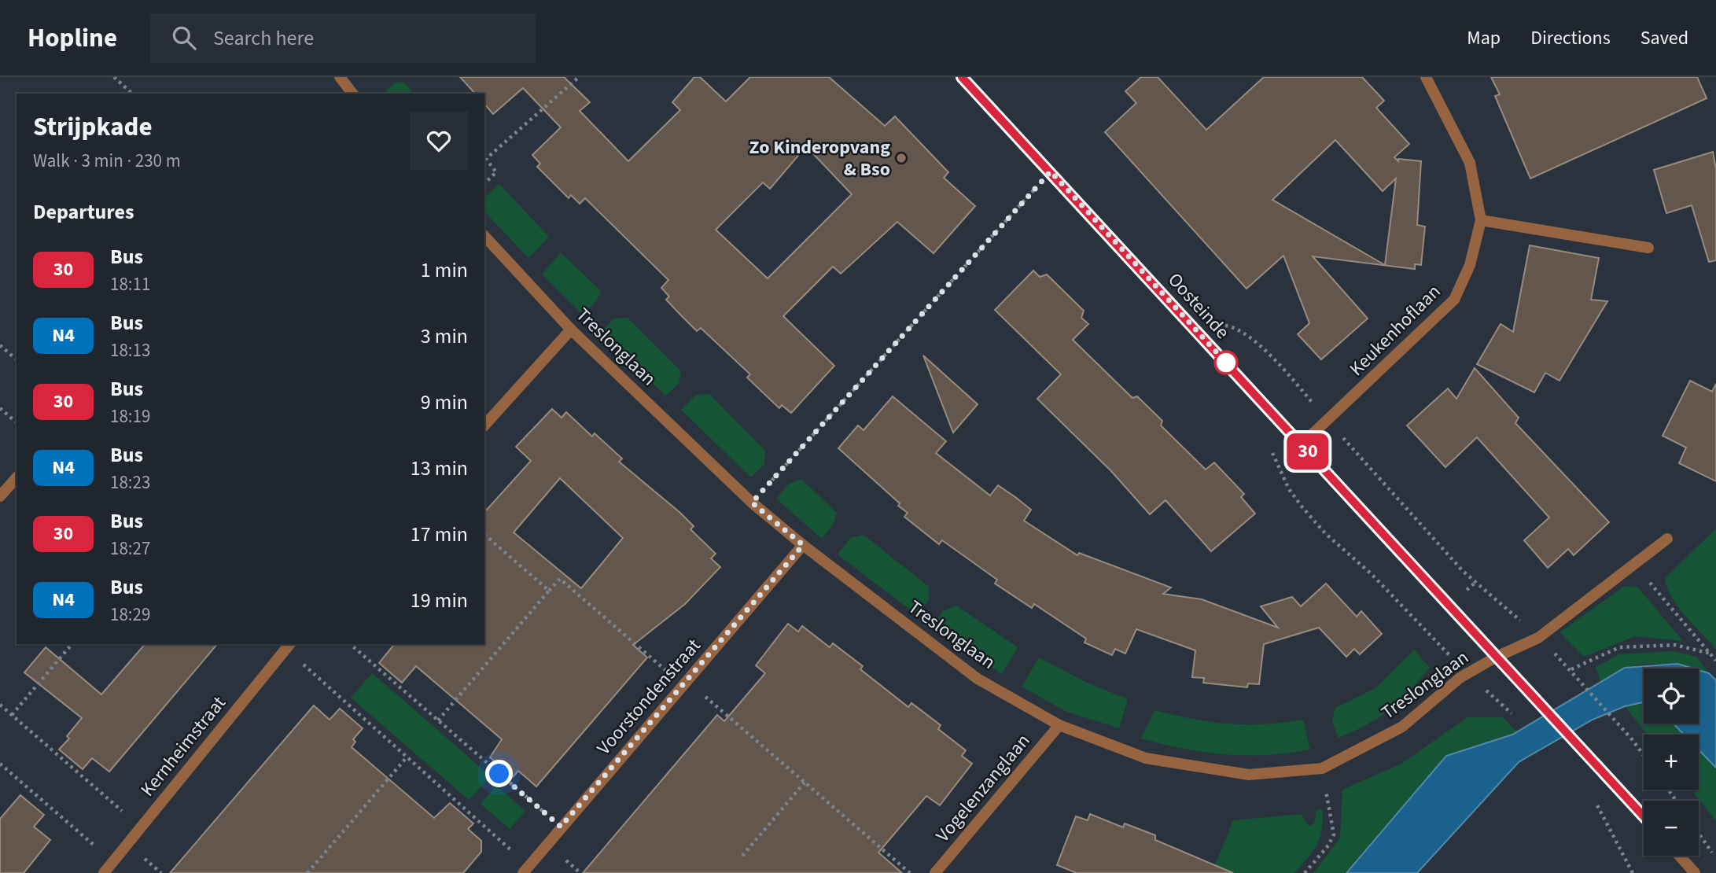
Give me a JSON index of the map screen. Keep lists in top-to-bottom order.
{
  "streets": {
    "street": [
      "Oosteinde",
      "Keukenhoflaan",
      "Treslonglaan",
      "Voorstondenstraat",
      "Kernheimstraat",
      "Vogelenzanglaan"
    ]
  },
  "crossings": [
    ["Oosteinde", "Keukenhoflaan"],
    ["Oosteinde", "Treslonglaan"],
    ["Treslonglaan", "Voorstondenstraat"],
    ["Treslonglaan", "Vogelenzanglaan"]
  ],
  "places": ["Zo Kinderopvang & Bso"],
  "lines": ["bus line 30"],
  "page": {
    "header": "Hopline",
    "search": "Search here",
    "nav": ["Map", "Directions", "Saved"],
    "on_map": "30",
    "heading": [
      ["Strijpkade", "Walk · 3 min · 230 m"],
      "Departures"
    ],
    "list": [
      {
        "mark": "30",
        "name": "Bus",
        "note": "18:11",
        "value": "1 min"
      },
      {
        "mark": "N4",
        "name": "Bus",
        "note": "18:13",
        "value": "3 min"
      },
      {
        "mark": "30",
        "name": "Bus",
        "note": "18:19",
        "value": "9 min"
      },
      {
        "mark": "N4",
        "name": "Bus",
        "note": "18:23",
        "value": "13 min"
      },
      {
        "mark": "30",
        "name": "Bus",
        "note": "18:27",
        "value": "17 min"
      },
      {
        "mark": "N4",
        "name": "Bus",
        "note": "18:29",
        "value": "19 min"
      }
    ],
    "map_buttons": ["+", "−"]
  }
}
